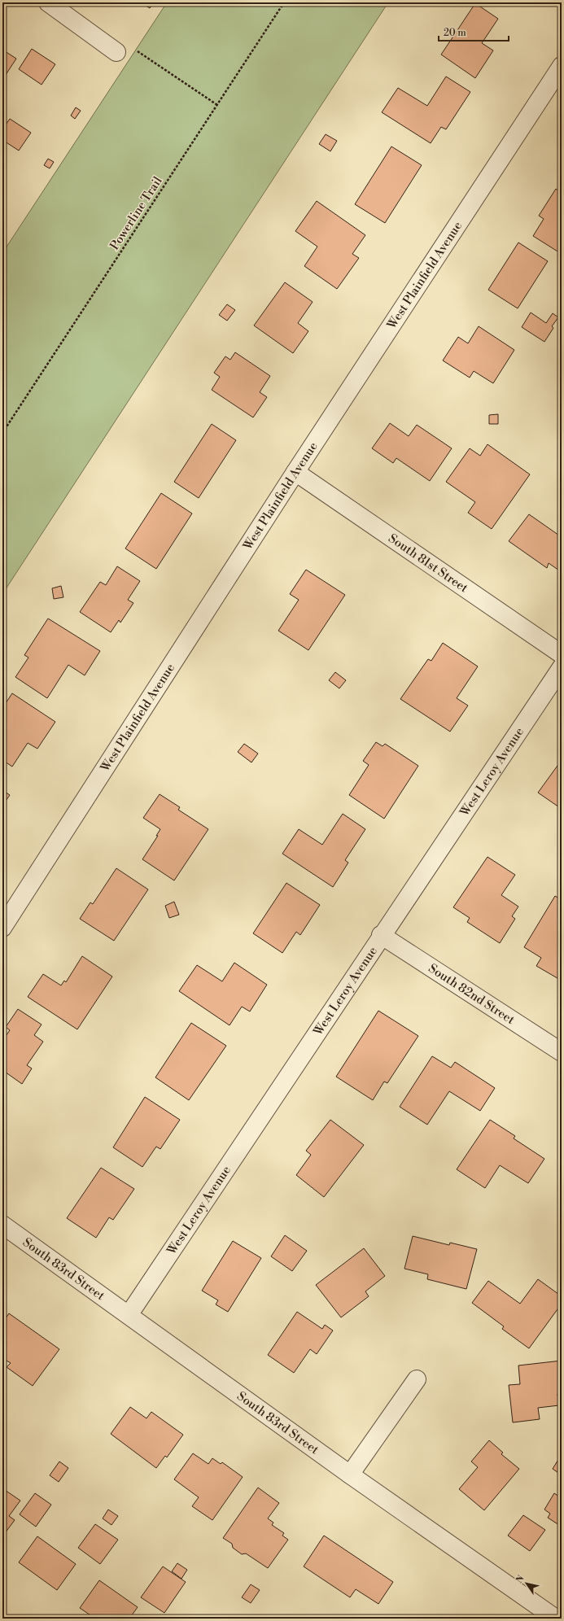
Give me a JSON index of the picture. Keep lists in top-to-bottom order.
{
  "streets": {
    "street": [
      "West Plainfield Avenue",
      "South 81st Street",
      "West Leroy Avenue",
      "South 82nd Street",
      "South 83rd Street"
    ],
    "path": ["Powerline Trail"]
  },
  "crossings": [
    ["West Plainfield Avenue", "South 81st Street"],
    ["West Leroy Avenue", "South 82nd Street"],
    ["West Leroy Avenue", "South 83rd Street"]
  ],
  "scale_bar": "20 m",
  "north": "top left"
}
